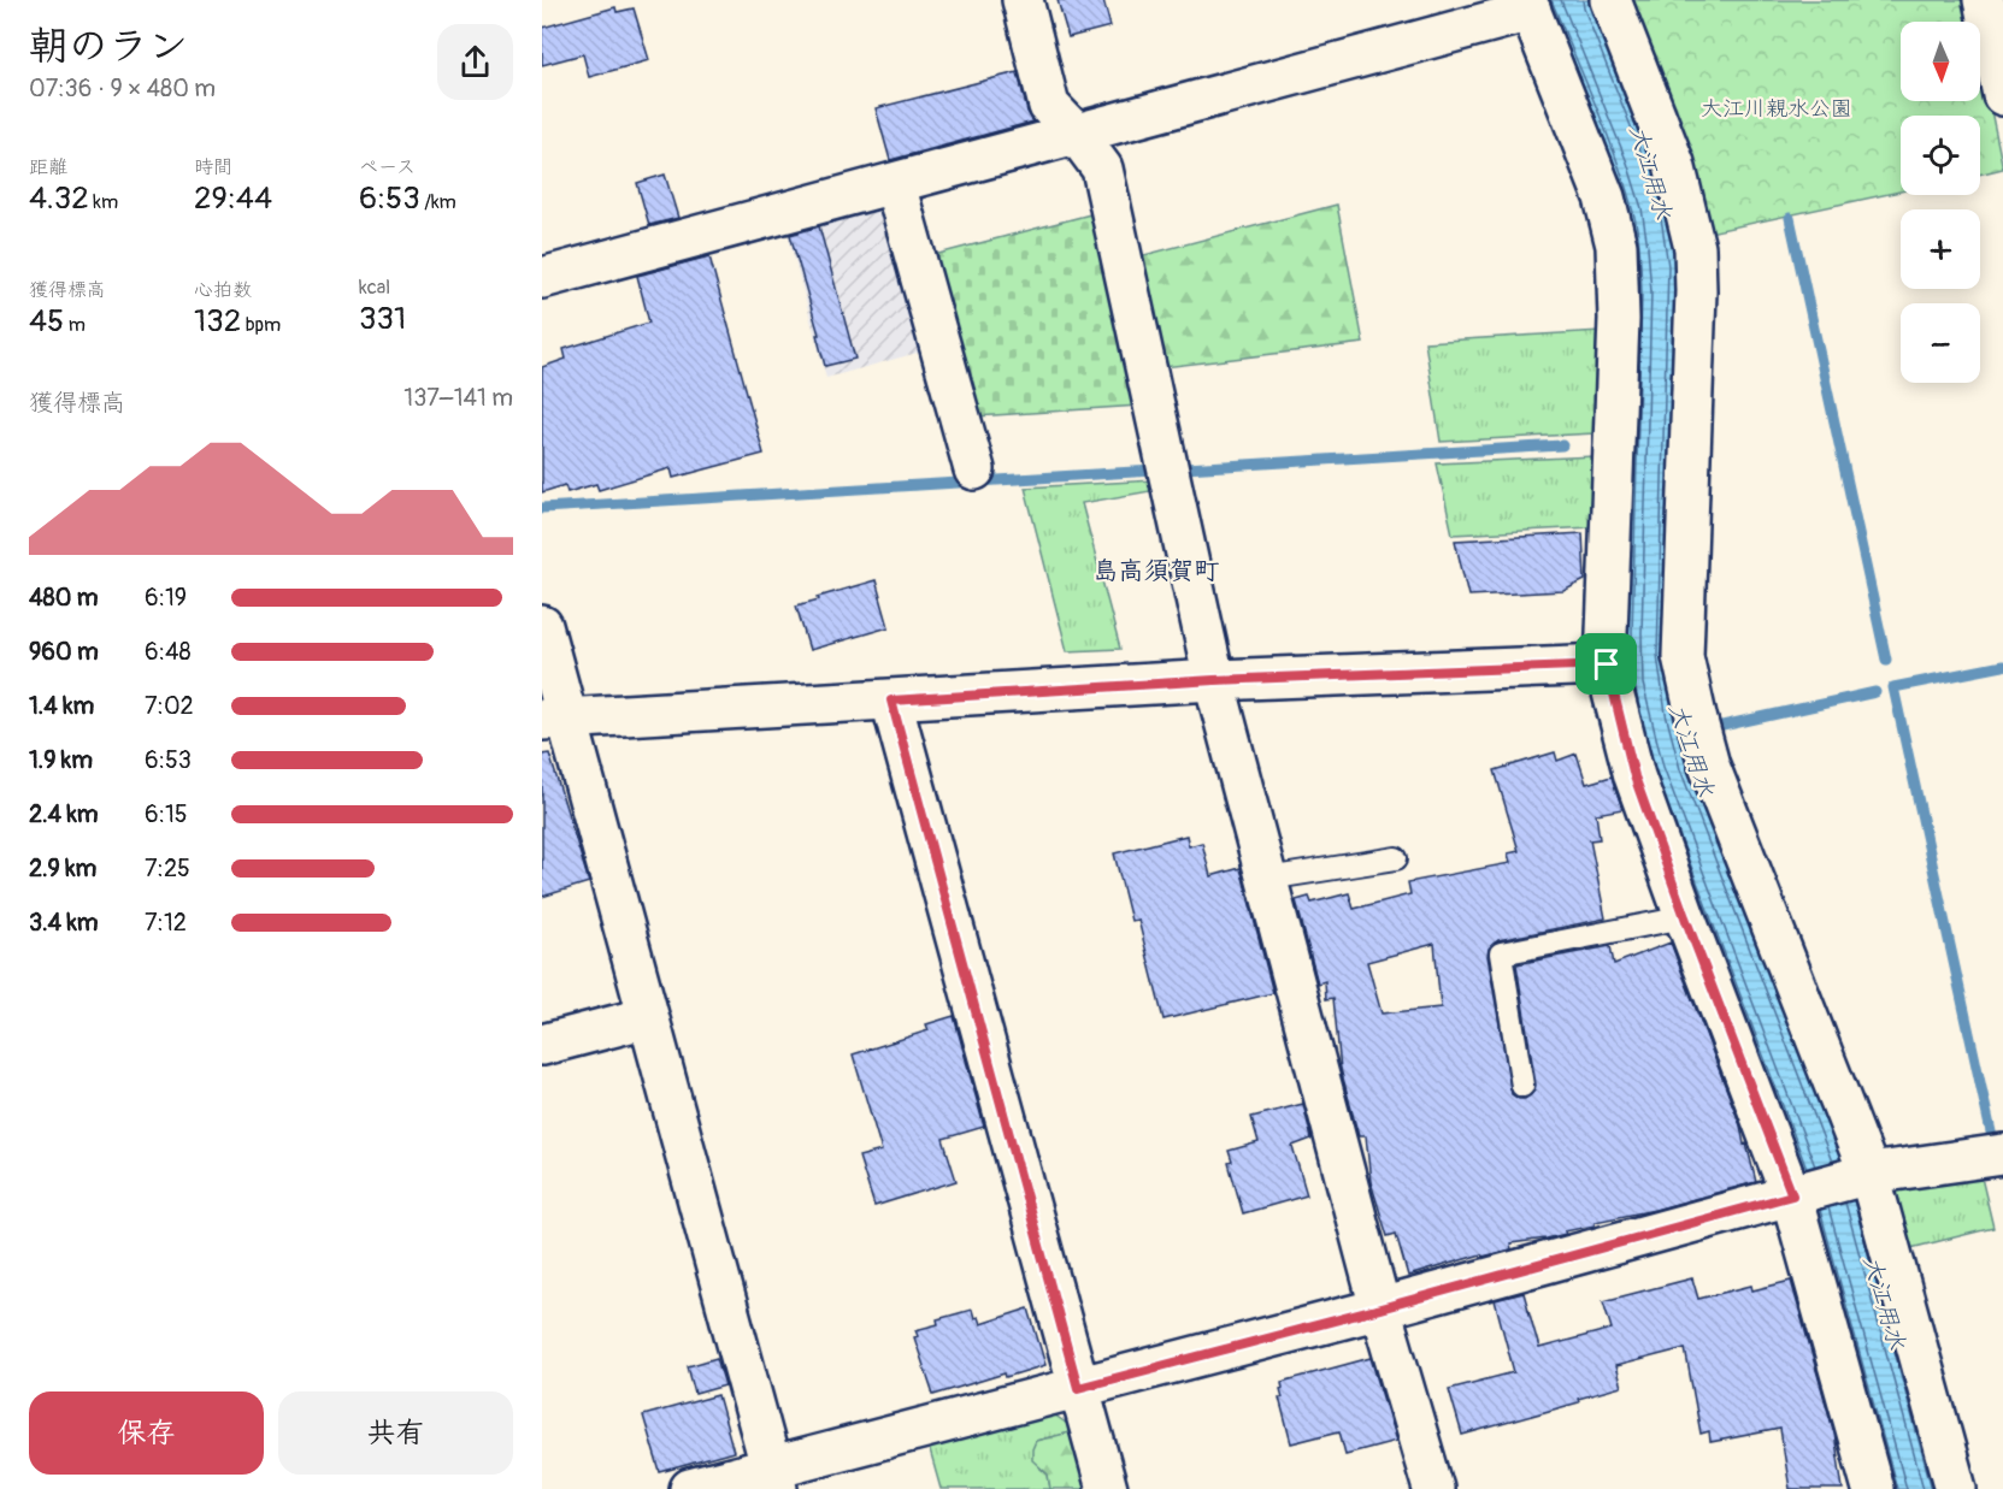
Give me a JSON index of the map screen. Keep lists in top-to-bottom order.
{
  "districts": ["島高須賀町"],
  "water": ["大江用水"],
  "parks": ["大江川親水公園"],
  "north": "bottom",
  "page": {
    "heading": ["朝のラン", "07:36 · 9 × 480 m"],
    "map_buttons": ["+", "−"],
    "stats": [
      ["距離", "4.32 km"],
      ["時間", "29:44"],
      ["ペース", "6:53 /km"],
      ["獲得標高", "45 m"],
      ["心拍数", "132 bpm"],
      ["kcal", "331"]
    ],
    "chart": ["獲得標高", "137–141 m"],
    "list": [
      {
        "name": "480 m",
        "note": "6:19"
      },
      {
        "name": "960 m",
        "note": "6:48"
      },
      {
        "name": "1.4 km",
        "note": "7:02"
      },
      {
        "name": "1.9 km",
        "note": "6:53"
      },
      {
        "name": "2.4 km",
        "note": "6:15"
      },
      {
        "name": "2.9 km",
        "note": "7:25"
      },
      {
        "name": "3.4 km",
        "note": "7:12"
      }
    ],
    "buttons": ["保存", "共有"]
  }
}
